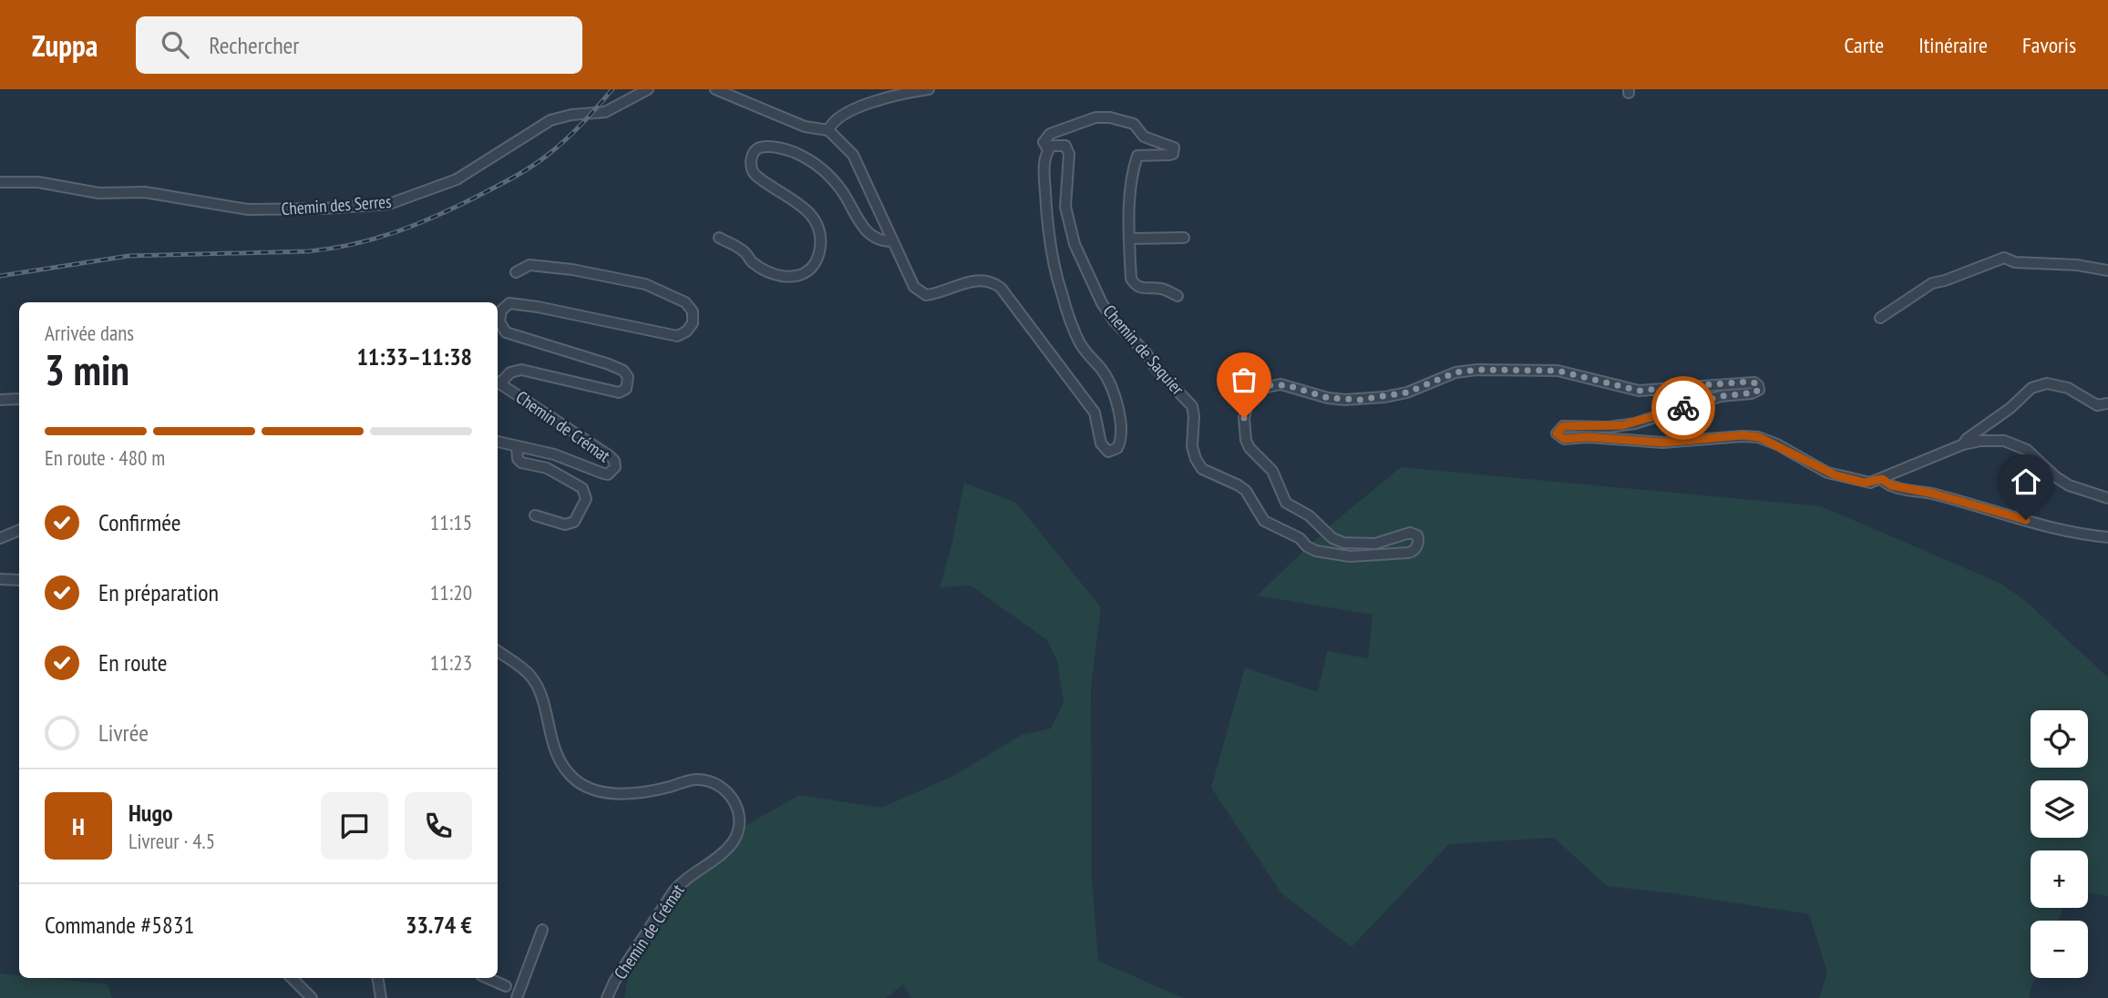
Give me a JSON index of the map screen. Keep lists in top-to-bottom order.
{
  "streets": {
    "street": ["Chemin des Serres", "Chemin de Saquier", "Chemin de Crémat"]
  },
  "page": {
    "header": "Zuppa",
    "search": "Rechercher",
    "nav": ["Carte", "Itinéraire", "Favoris"],
    "heading": ["3 min", "Arrivée dans", "11:33–11:38"],
    "panel": [
      "Hugo",
      "Livreur · 4.5",
      "Commande #5831",
      "33.74 €"
    ],
    "bar": "En route · 480 m",
    "list": [
      ["Confirmée", "11:15"],
      ["En préparation", "11:20"],
      ["En route", "11:23"],
      "Livrée"
    ],
    "map_buttons": ["+", "−"],
    "round": "H"
  }
}
